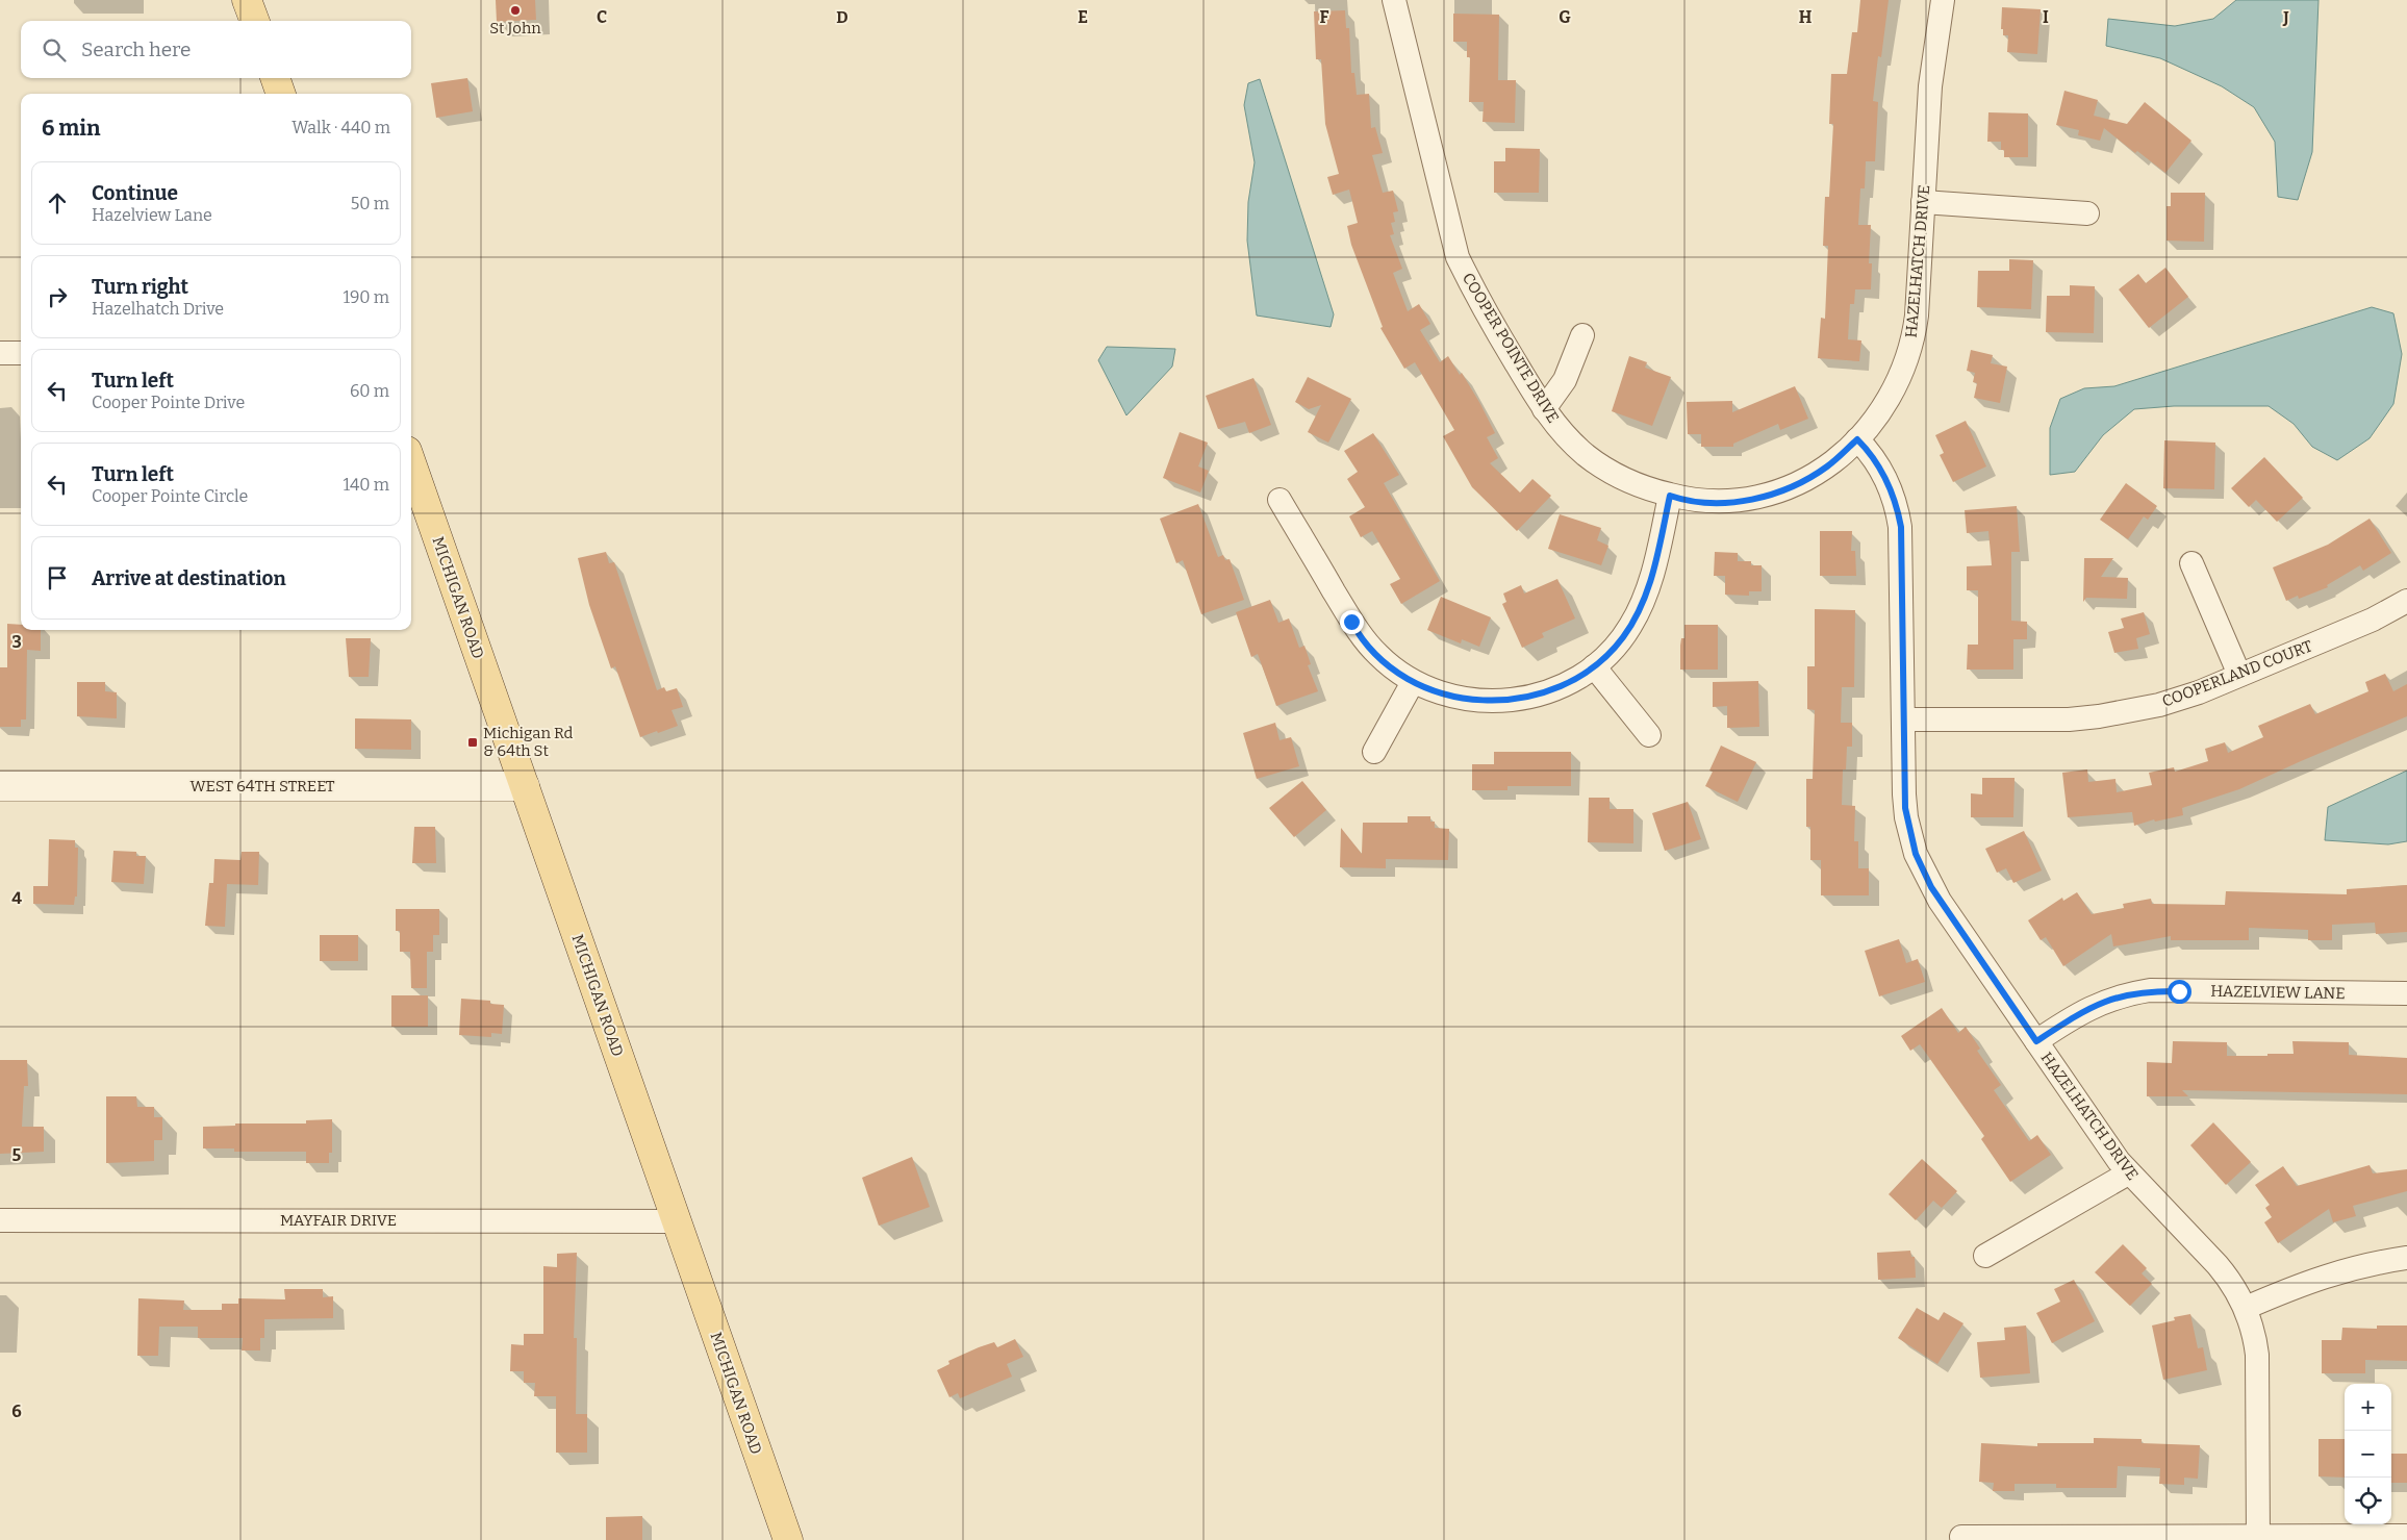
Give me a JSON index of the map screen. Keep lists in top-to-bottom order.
{
  "streets": {
    "main road": ["MICHIGAN ROAD"],
    "street": [
      "HAZELHATCH DRIVE",
      "COOPER POINTE DRIVE",
      "COOPERLAND COURT",
      "WEST 64TH STREET",
      "HAZELVIEW LANE",
      "MAYFAIR DRIVE"
    ]
  },
  "crossings": [
    ["HAZELHATCH DRIVE", "COOPER POINTE DRIVE"],
    ["HAZELHATCH DRIVE", "COOPERLAND COURT"],
    ["HAZELHATCH DRIVE", "HAZELVIEW LANE"],
    ["MICHIGAN ROAD", "WEST 64TH STREET"],
    ["MICHIGAN ROAD", "MAYFAIR DRIVE"]
  ],
  "places": {
    "other": ["St John"],
    "transit": ["Michigan Rd & 64th St"]
  },
  "page": {
    "search": "Search here",
    "heading": ["6 min", "Walk · 440 m"],
    "list": [
      ["Continue", "Hazelview Lane", "50 m"],
      ["Turn right", "Hazelhatch Drive", "190 m"],
      ["Turn left", "Cooper Pointe Drive", "60 m"],
      ["Turn left", "Cooper Pointe Circle", "140 m"],
      "Arrive at destination"
    ],
    "map_buttons": ["+", "−"]
  },
  "grid": {
    "columns": [
      "C",
      "D",
      "E",
      "F",
      "G",
      "H",
      "I",
      "J"
    ],
    "rows": [
      "3",
      "4",
      "5",
      "6"
    ]
  }
}
